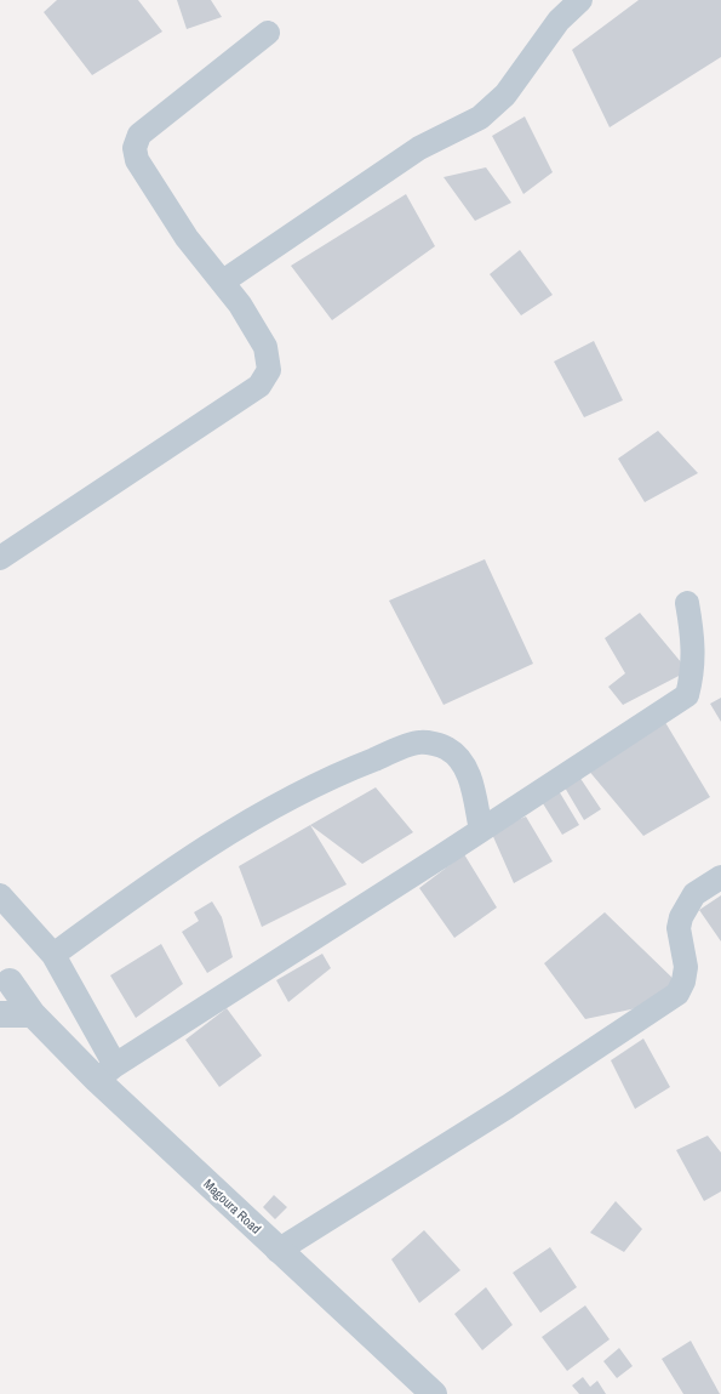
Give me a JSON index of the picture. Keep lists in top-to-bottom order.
{
  "streets": {
    "street": ["Magoura Road"]
  }
}
